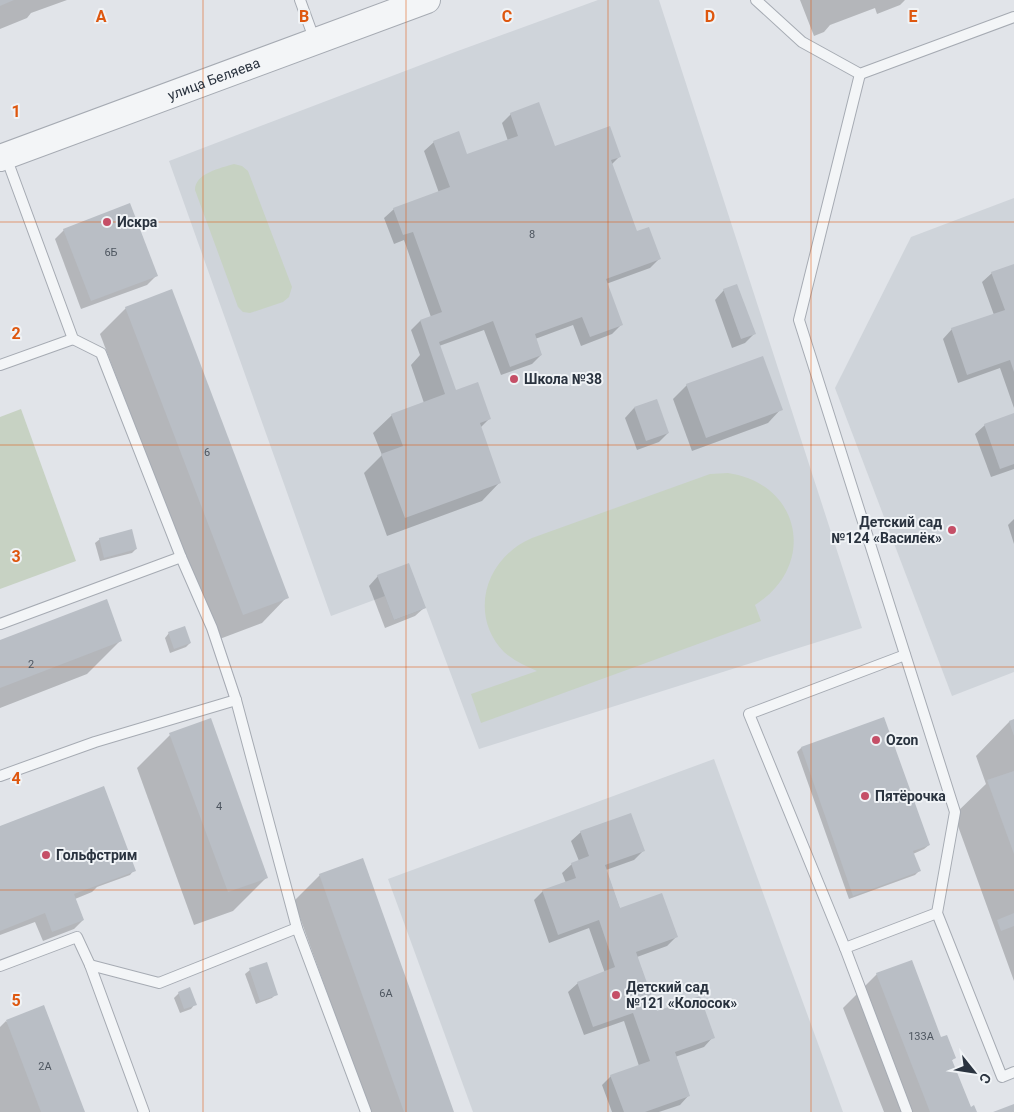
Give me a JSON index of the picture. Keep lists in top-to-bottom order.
{
  "streets": {
    "street": ["улица Беляева"]
  },
  "places": [
    "Искра",
    "Школа №38",
    "Детский сад №124 «Василёк»",
    "Ozon",
    "Пятёрочка",
    "Гольфстрим",
    "Детский сад №121 «Колосок»"
  ],
  "house_numbers": [
    "8",
    "6Б",
    "6",
    "2",
    "4",
    "6А",
    "133А",
    "2А"
  ],
  "north": "bottom right",
  "grid": {
    "columns": [
      "A",
      "B",
      "C",
      "D",
      "E"
    ],
    "rows": [
      "1",
      "2",
      "3",
      "4",
      "5"
    ]
  }
}
